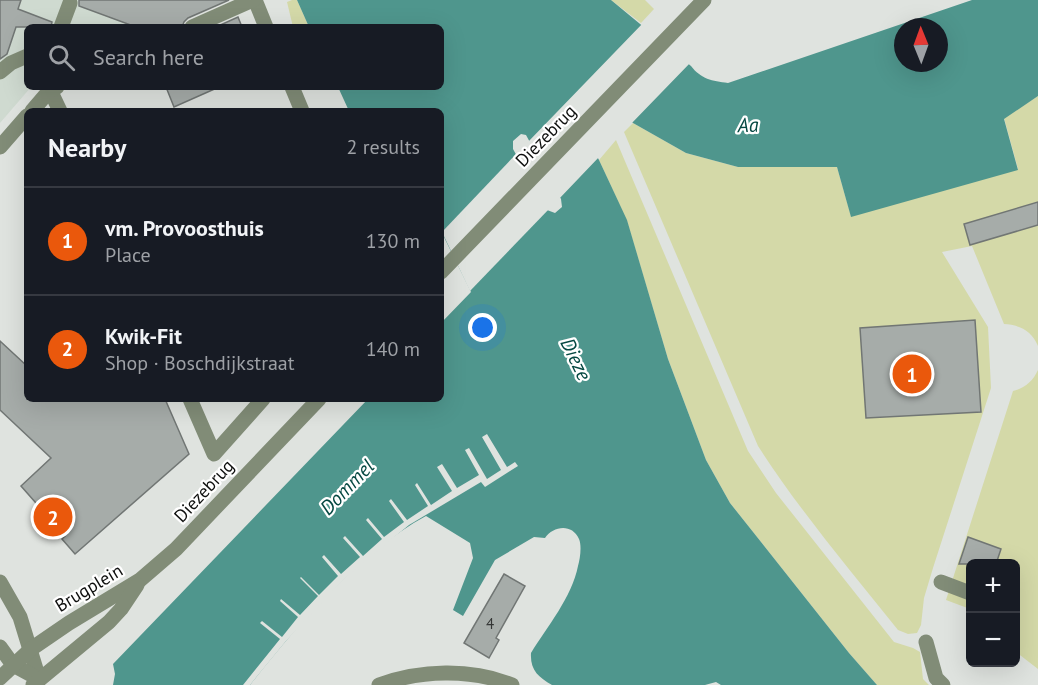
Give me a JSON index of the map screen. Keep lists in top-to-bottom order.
{
  "streets": {
    "street": ["Diezebrug", "Brugplein"]
  },
  "crossings": [
    ["Diezebrug", "Brugplein"]
  ],
  "water": ["Aa", "Dieze", "Dommel"],
  "house_numbers": ["4"],
  "north": "top",
  "page": {
    "search": "Search here",
    "heading": ["Nearby", "2 results"],
    "list": [
      {
        "mark": "1",
        "name": "vm. Provoosthuis",
        "note": "Place",
        "value": "130 m"
      },
      {
        "mark": "2",
        "name": "Kwik-Fit",
        "note": "Shop · Boschdijkstraat",
        "value": "140 m"
      }
    ],
    "pins": ["1", "2"],
    "map_buttons": ["+", "−"]
  }
}
